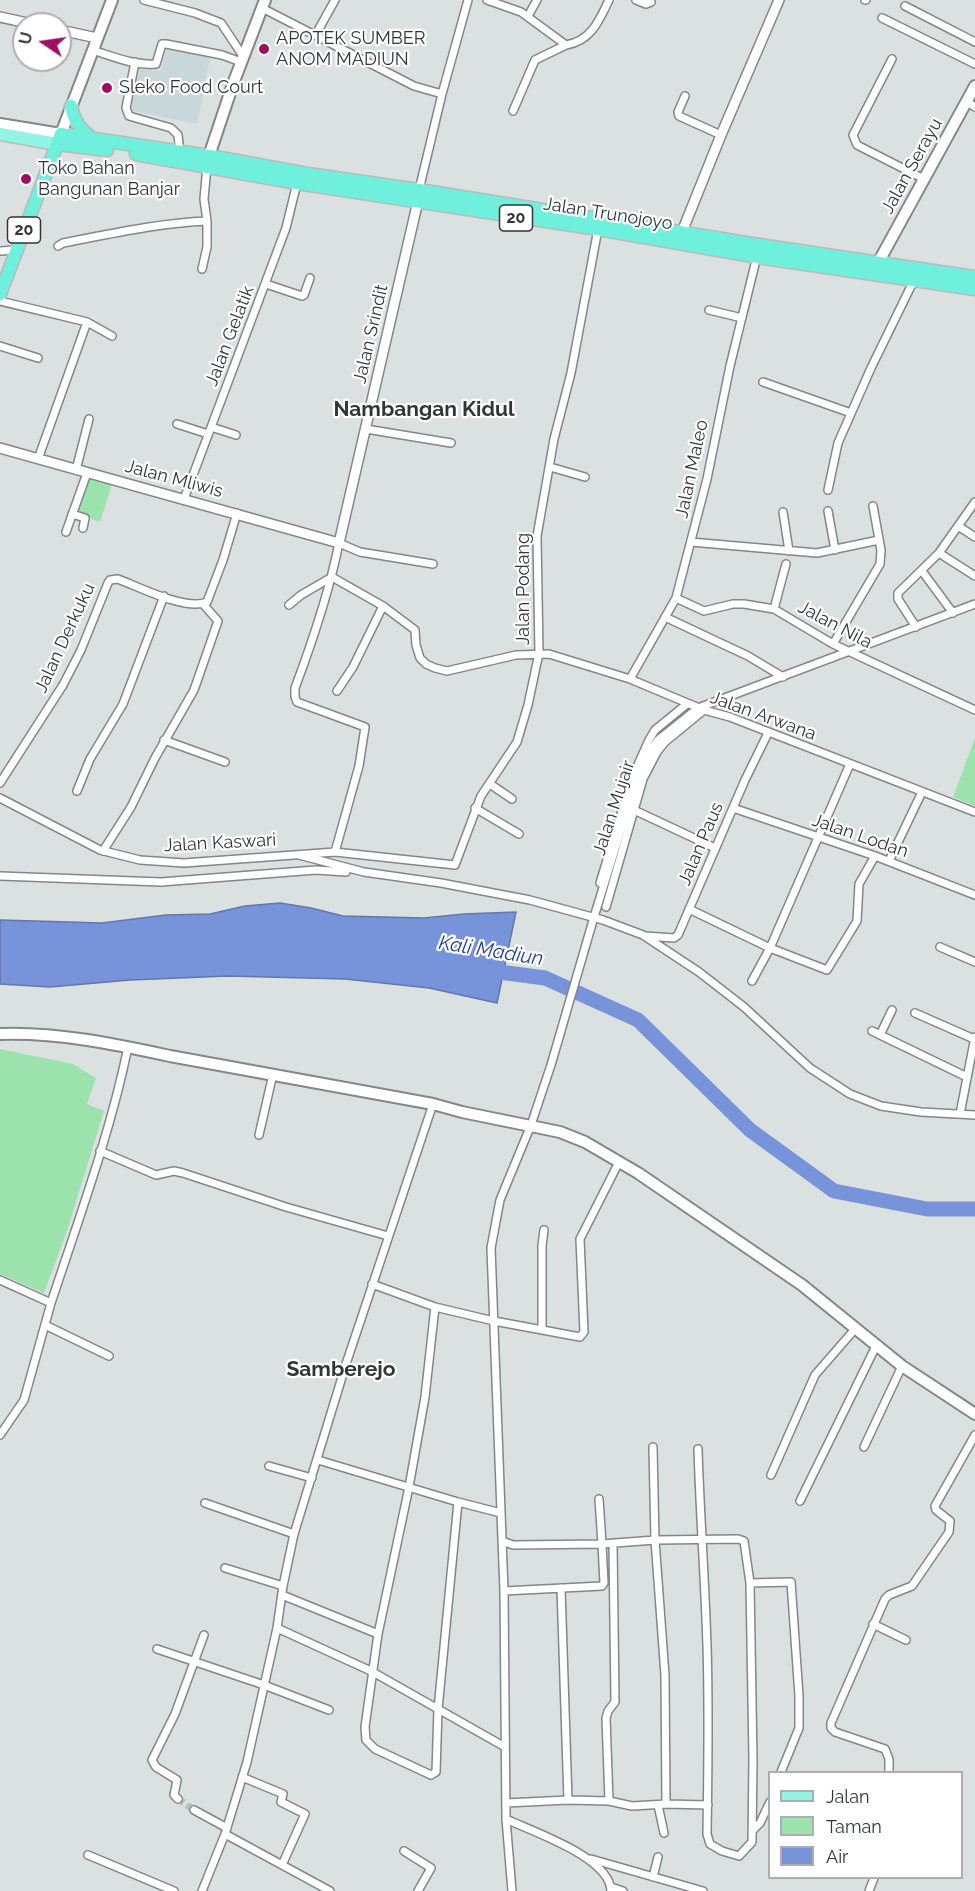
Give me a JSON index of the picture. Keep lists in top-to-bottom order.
{
  "streets": {
    "highway": ["Jalan Trunojoyo", "20"],
    "main road": ["Jalan Serayu"],
    "street": [
      "Jalan Srindit",
      "Jalan Gelatik",
      "Jalan Maleo",
      "Jalan Mliwis",
      "Jalan Podang",
      "Jalan Nila",
      "Jalan Derkuku",
      "Jalan Arwana",
      "Jalan Mujair",
      "Jalan Lodan",
      "Jalan Kaswari",
      "Jalan Paus"
    ]
  },
  "crossings": [
    ["Jalan Serayu", "Jalan Trunojoyo"],
    ["Jalan Trunojoyo", "20"],
    ["Jalan Trunojoyo", "Jalan Srindit"],
    ["Jalan Trunojoyo", "Jalan Gelatik"],
    ["Jalan Trunojoyo", "Jalan Maleo"],
    ["Jalan Trunojoyo", "Jalan Podang"],
    ["Jalan Srindit", "Jalan Mliwis"],
    ["Jalan Gelatik", "Jalan Mliwis"],
    ["Jalan Maleo", "Jalan Nila"],
    ["Jalan Maleo", "Jalan Arwana"],
    ["Jalan Podang", "Jalan Arwana"],
    ["Jalan Podang", "Jalan Kaswari"],
    ["Jalan Nila", "Jalan Mujair"],
    ["Jalan Arwana", "Jalan Mujair"],
    ["Jalan Arwana", "Jalan Paus"],
    ["Jalan Lodan", "Jalan Paus"]
  ],
  "districts": ["Nambangan Kidul", "Samberejo"],
  "water": ["Kali Madiun"],
  "places": ["APOTEK SUMBER ANOM MADIUN", "Sleko Food Court", "Toko Bahan Bangunan Banjar"],
  "legend": ["Jalan", "Taman", "Air"],
  "north": "left"
}
